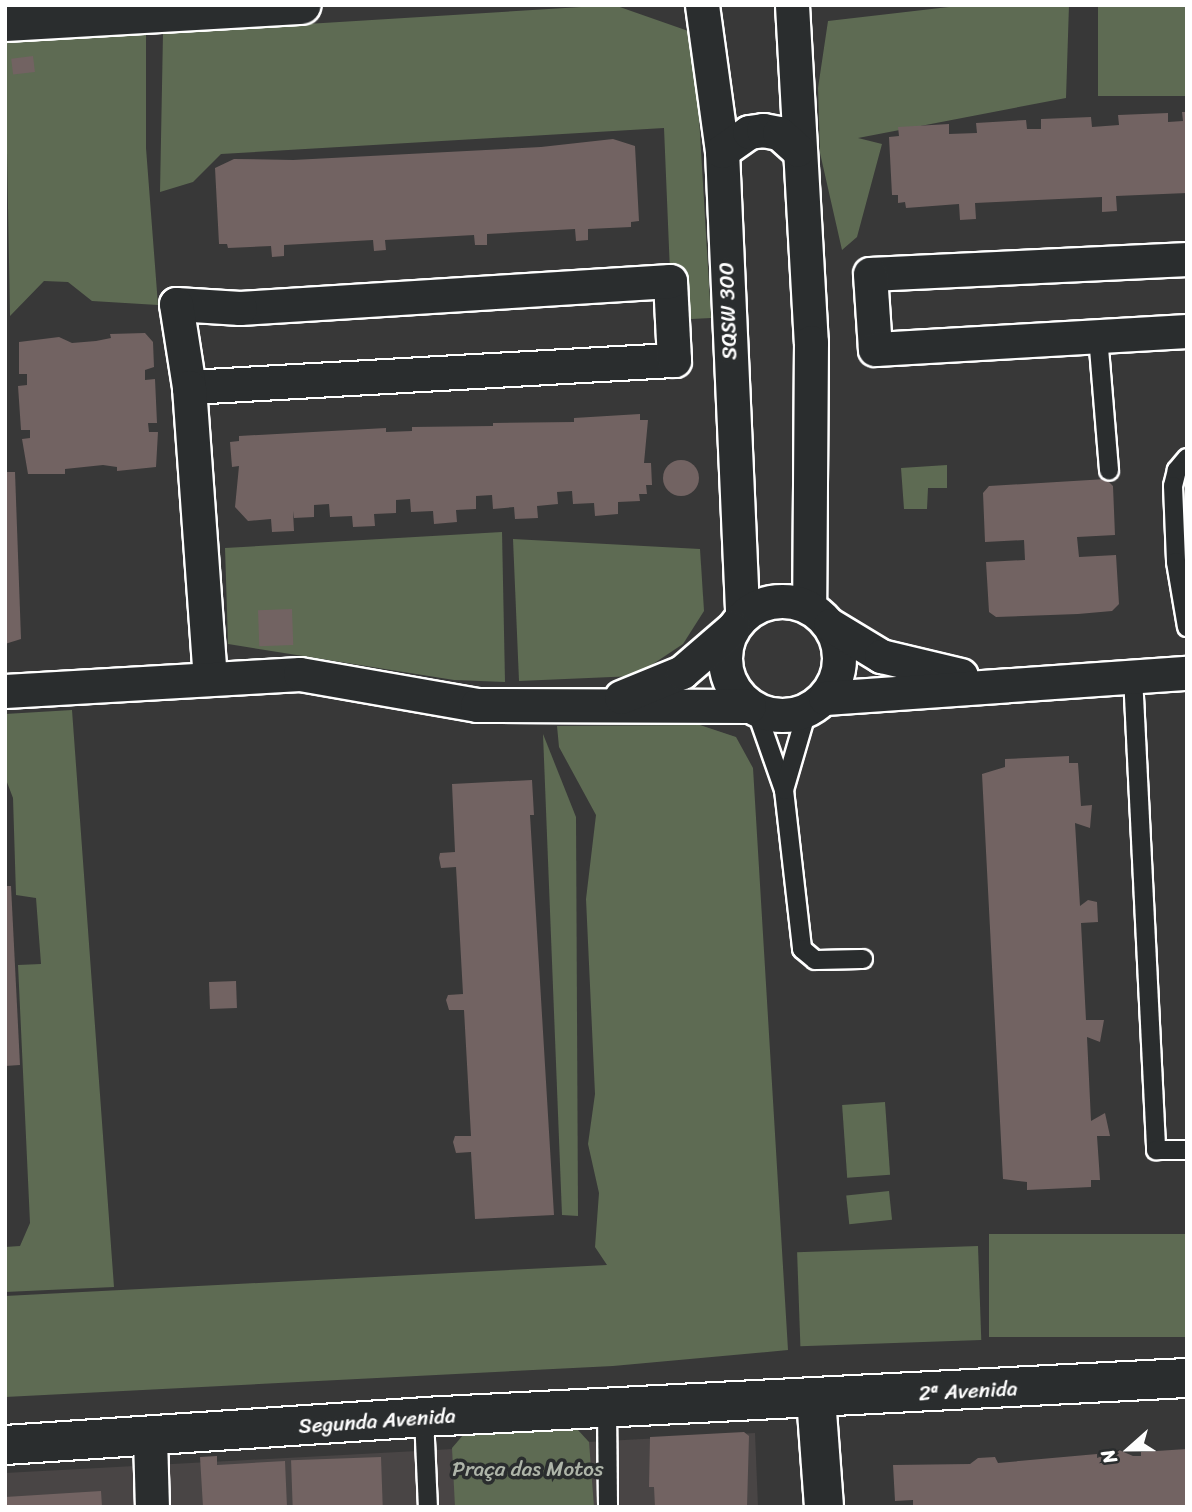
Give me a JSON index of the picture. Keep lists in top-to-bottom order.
{
  "streets": {
    "street": ["SQSW 300", "2ª Avenida", "Segunda Avenida"]
  },
  "crossings": [
    ["2ª Avenida", "Segunda Avenida"]
  ],
  "parks": ["Praça das Motos"],
  "north": "left"
}
